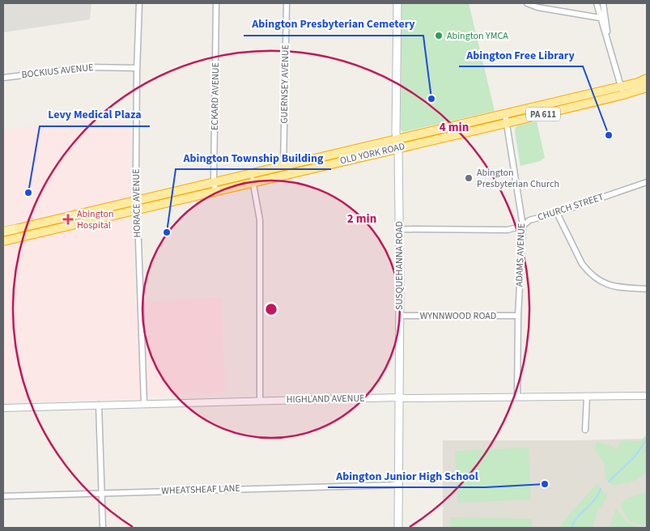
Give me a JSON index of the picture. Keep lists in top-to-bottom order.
{
  "streets": {
    "highway": ["PA 611", "OLD YORK ROAD"],
    "main road": ["SUSQUEHANNA ROAD"],
    "street": [
      "BOCKIUS AVENUE",
      "GUERNSEY AVENUE",
      "ECKARD AVENUE",
      "HORACE AVENUE",
      "CHURCH STREET",
      "ADAMS AVENUE",
      "WYNNWOOD ROAD",
      "HIGHLAND AVENUE",
      "WHEATSHEAF LANE"
    ]
  },
  "crossings": [
    ["BOCKIUS AVENUE", "HORACE AVENUE"],
    ["GUERNSEY AVENUE", "OLD YORK ROAD"],
    ["ECKARD AVENUE", "OLD YORK ROAD"],
    ["OLD YORK ROAD", "HORACE AVENUE"],
    ["OLD YORK ROAD", "ADAMS AVENUE"],
    ["OLD YORK ROAD", "SUSQUEHANNA ROAD"],
    ["HORACE AVENUE", "HIGHLAND AVENUE"],
    ["CHURCH STREET", "ADAMS AVENUE"],
    ["CHURCH STREET", "SUSQUEHANNA ROAD"],
    ["ADAMS AVENUE", "WYNNWOOD ROAD"],
    ["ADAMS AVENUE", "HIGHLAND AVENUE"],
    ["SUSQUEHANNA ROAD", "WYNNWOOD ROAD"],
    ["SUSQUEHANNA ROAD", "HIGHLAND AVENUE"],
    ["SUSQUEHANNA ROAD", "WHEATSHEAF LANE"]
  ],
  "places": {
    "other": [
      "Abington YMCA",
      "Abington Presbyterian Cemetery",
      "Abington Free Library",
      "Abington Presbyterian Church",
      "Levy Medical Plaza",
      "Abington Township Building",
      "Abington Junior High School"
    ],
    "health": ["Abington Hospital"]
  },
  "rings": ["4 min", "2 min"]
}
